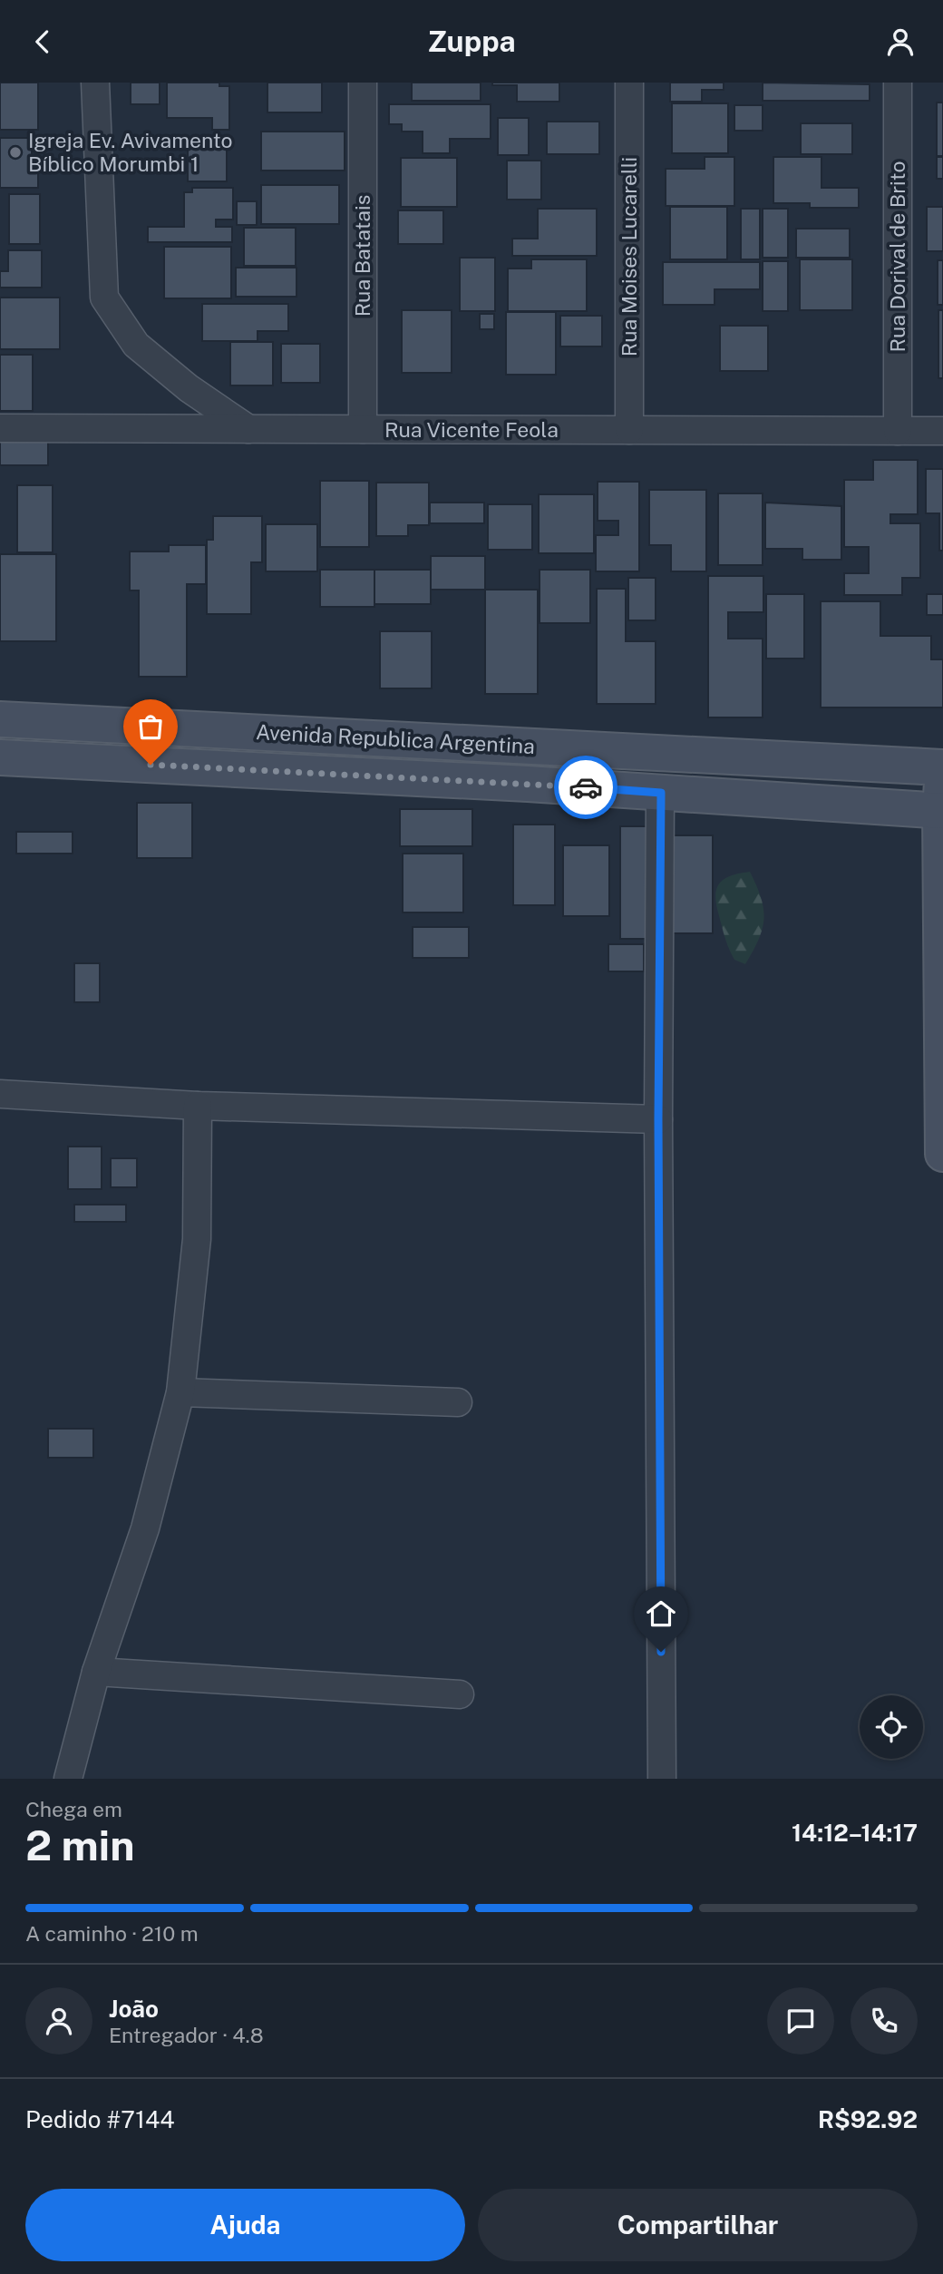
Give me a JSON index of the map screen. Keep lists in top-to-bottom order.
{
  "streets": {
    "main road": ["Avenida Republica Argentina"],
    "street": [
      "Rua Batatais",
      "Rua Moises Lucarelli",
      "Rua Dorival de Brito",
      "Rua Vicente Feola"
    ]
  },
  "crossings": [
    ["Rua Batatais", "Rua Vicente Feola"],
    ["Rua Moises Lucarelli", "Rua Vicente Feola"],
    ["Rua Dorival de Brito", "Rua Vicente Feola"]
  ],
  "places": ["Igreja Ev. Avivamento Bíblico Morumbi 1"],
  "page": {
    "header": "Zuppa",
    "heading": ["2 min", "Chega em", "14:12–14:17"],
    "panel": [
      "João",
      "Entregador · 4.8",
      "Pedido #7144",
      "R$92.92"
    ],
    "bar": "A caminho · 210 m",
    "buttons": ["Ajuda", "Compartilhar"]
  }
}
